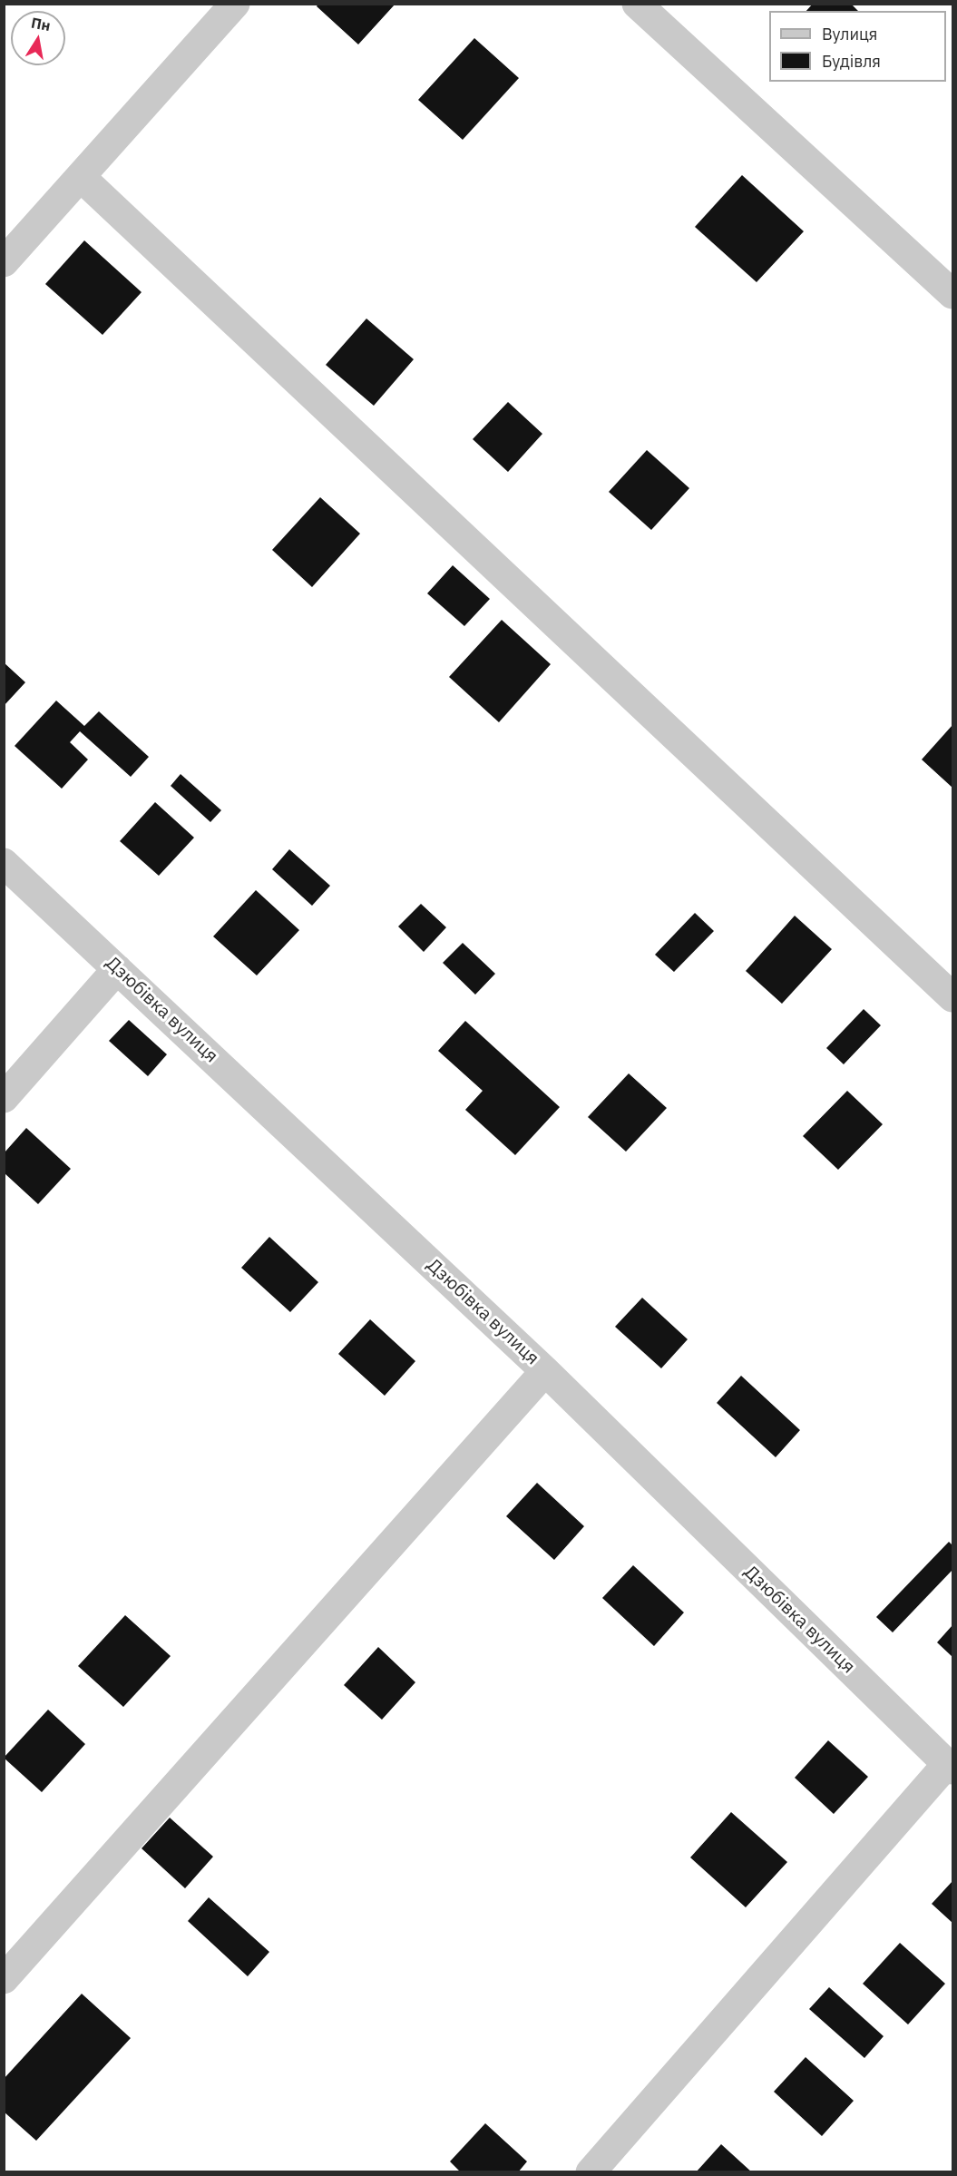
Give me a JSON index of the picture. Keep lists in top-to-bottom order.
{
  "streets": {
    "street": ["Дзюбівка вулиця"]
  },
  "legend": ["Вулиця", "Будівля"],
  "north": "top"
}
